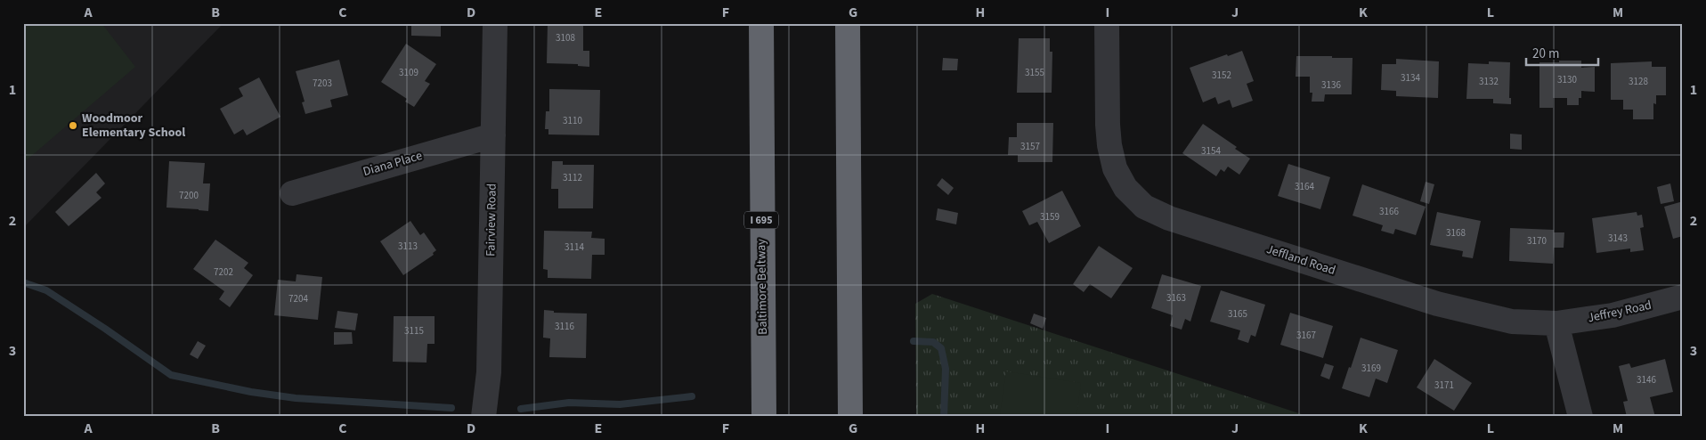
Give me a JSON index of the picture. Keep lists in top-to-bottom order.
{
  "streets": {
    "highway": ["I 695", "Baltimore Beltway"],
    "street": [
      "Diana Place",
      "Fairview Road",
      "Jeffland Road",
      "Jeffrey Road"
    ]
  },
  "crossings": [
    ["Diana Place", "Fairview Road"],
    ["Jeffland Road", "Jeffrey Road"]
  ],
  "places": ["Woodmoor Elementary School"],
  "house_numbers": [
    "3108",
    "3109",
    "3155",
    "3152",
    "3134",
    "3130",
    "3132",
    "3128",
    "7203",
    "3136",
    "3110",
    "3157",
    "3154",
    "3112",
    "3164",
    "7200",
    "3166",
    "3159",
    "3168",
    "3143",
    "3170",
    "3113",
    "3114",
    "7202",
    "3163",
    "7204",
    "3165",
    "3116",
    "3115",
    "3167",
    "3169",
    "3146",
    "3171"
  ],
  "scale_bar": "20 m",
  "grid": {
    "columns": [
      "A",
      "B",
      "C",
      "D",
      "E",
      "F",
      "G",
      "H",
      "I",
      "J",
      "K",
      "L",
      "M"
    ],
    "rows": ["1", "2", "3"]
  }
}
